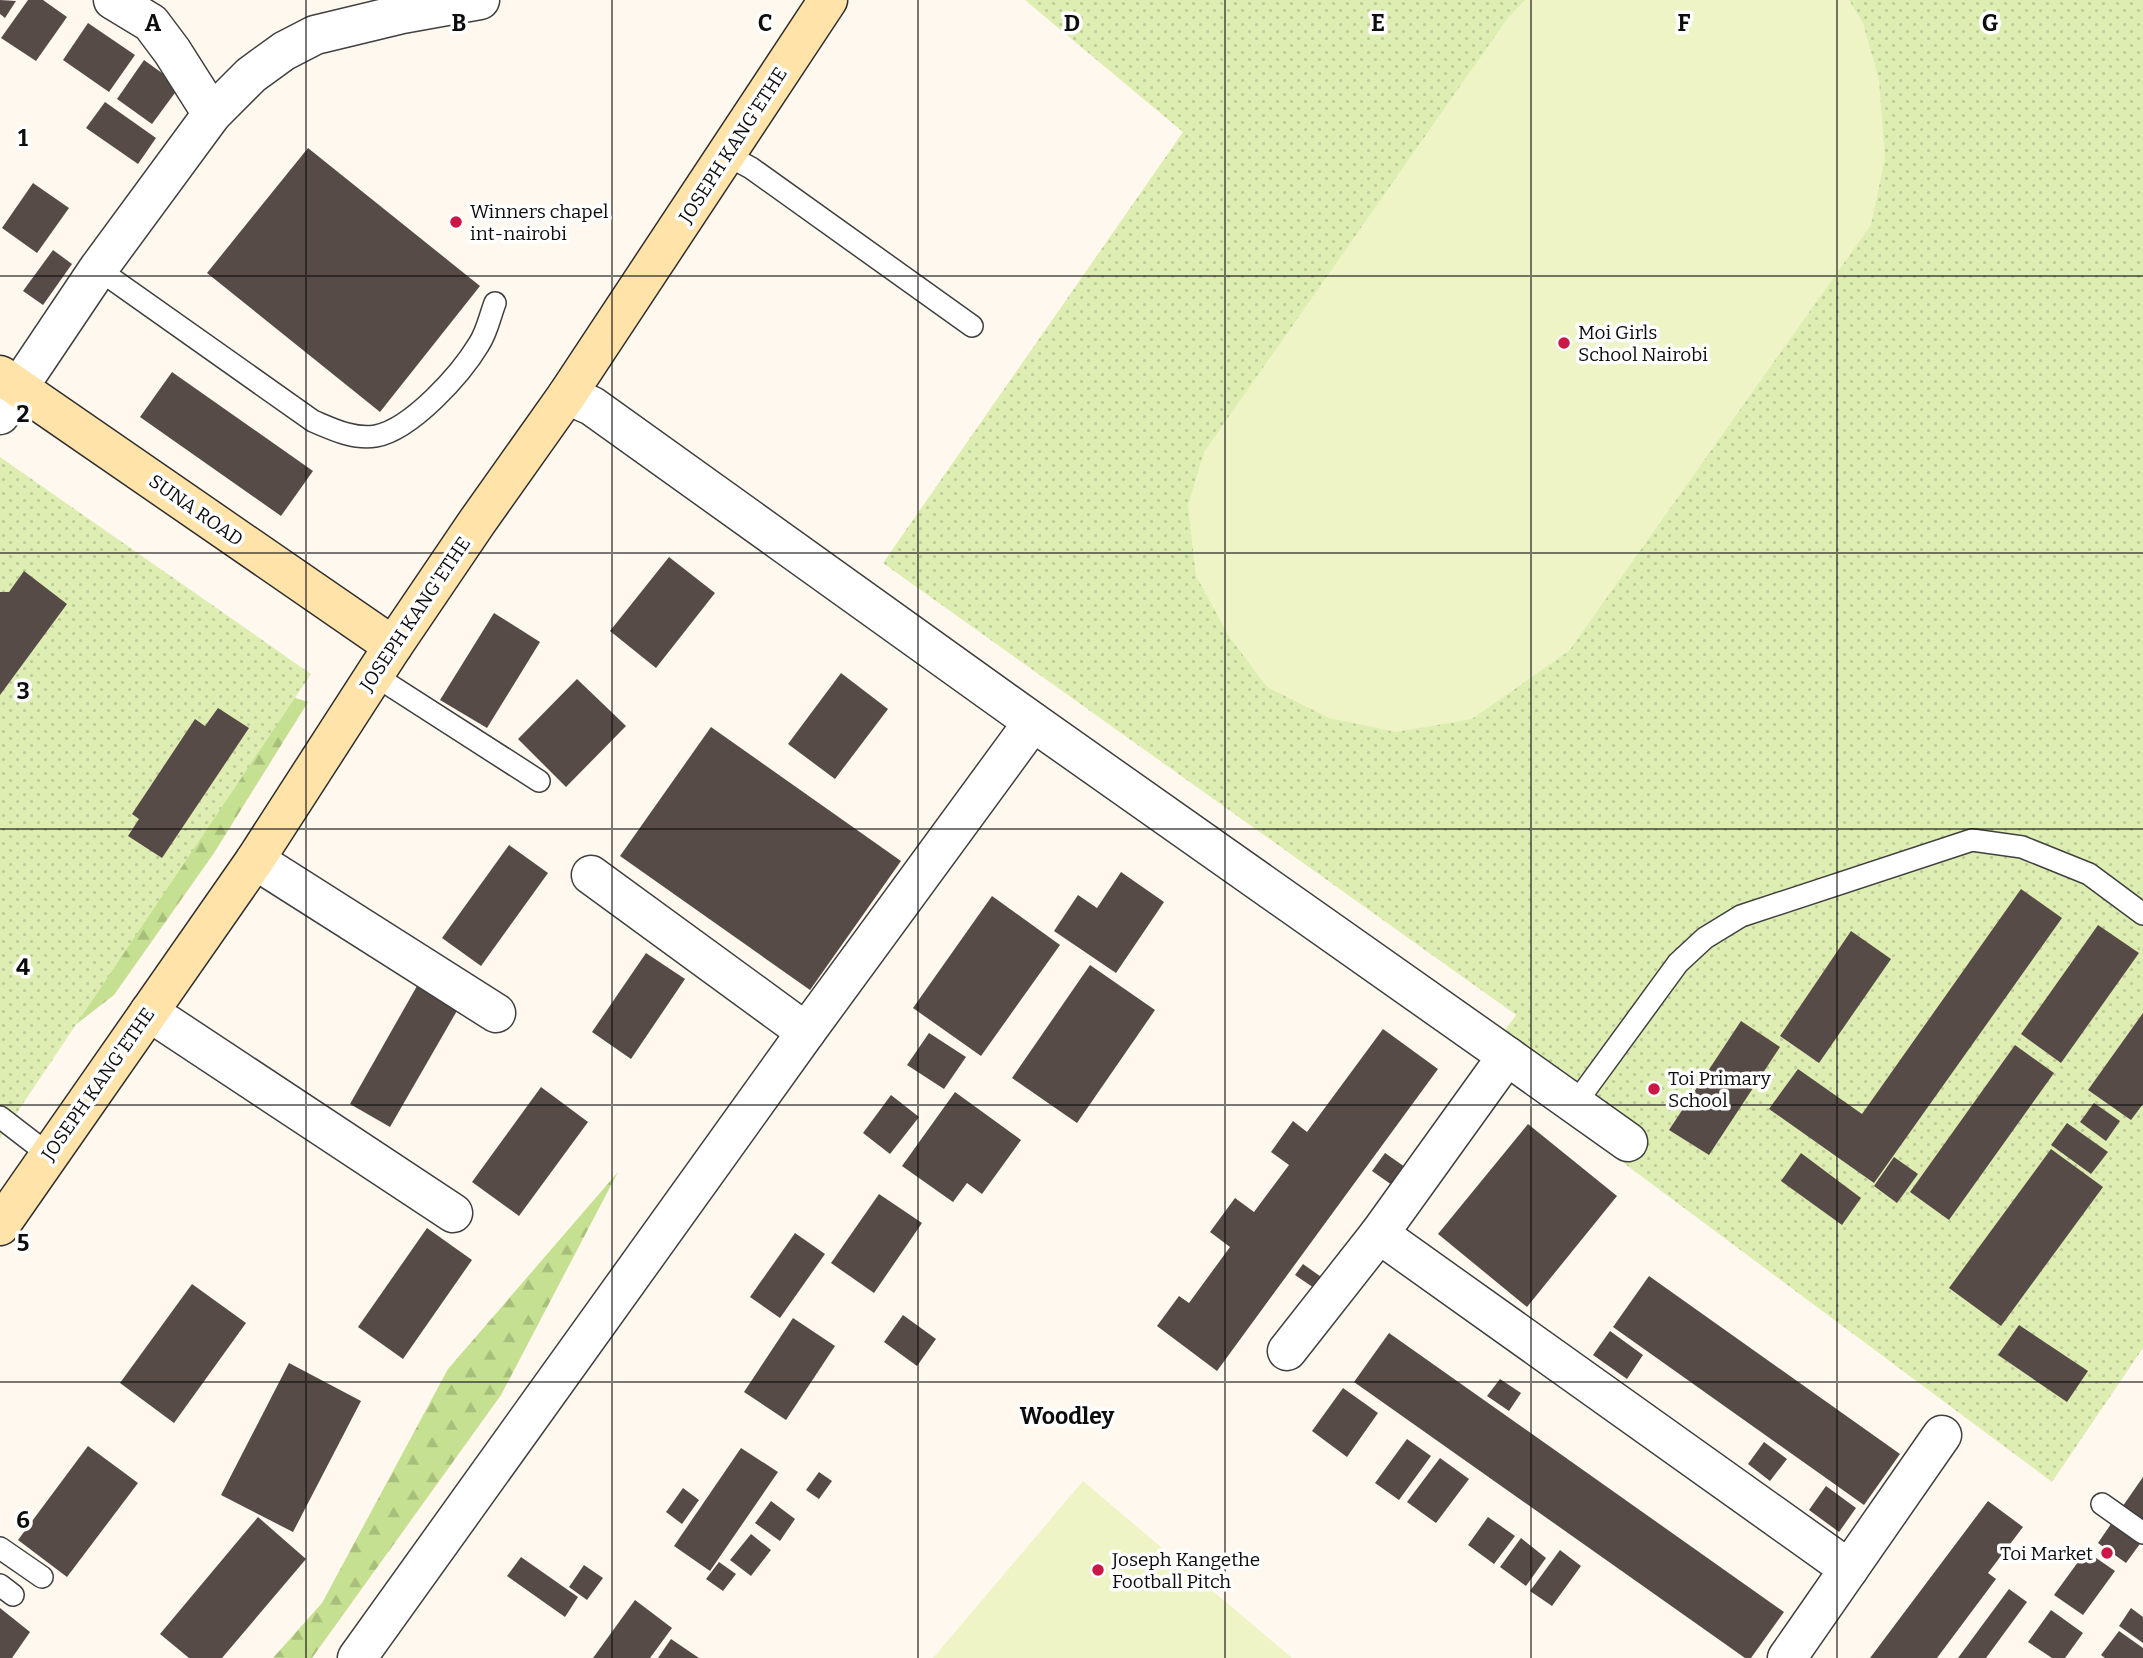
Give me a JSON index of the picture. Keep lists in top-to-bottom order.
{
  "streets": {
    "street": ["JOSEPH KANG'ETHE", "SUNA ROAD"]
  },
  "crossings": [
    ["JOSEPH KANG'ETHE", "SUNA ROAD"]
  ],
  "districts": ["Woodley"],
  "places": [
    "Winners chapel int-nairobi",
    "Moi Girls School Nairobi",
    "Toi Primary School",
    "Toi Market",
    "Joseph Kangethe Football Pitch"
  ],
  "grid": {
    "columns": [
      "A",
      "B",
      "C",
      "D",
      "E",
      "F",
      "G"
    ],
    "rows": [
      "1",
      "2",
      "3",
      "4",
      "5",
      "6"
    ]
  }
}
